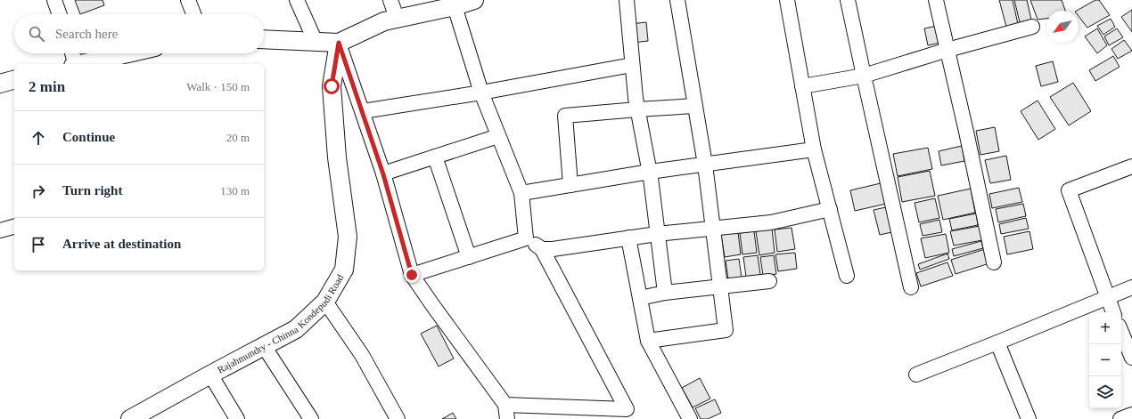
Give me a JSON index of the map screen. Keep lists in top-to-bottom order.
{
  "streets": {
    "main road": ["Rajahmundry - Chinna Kondepudi Road"]
  },
  "north": "bottom left",
  "page": {
    "search": "Search here",
    "heading": ["2 min", "Walk · 150 m"],
    "list": [
      ["Continue", "20 m"],
      ["Turn right", "130 m"],
      "Arrive at destination"
    ],
    "map_buttons": ["+", "−"]
  }
}
